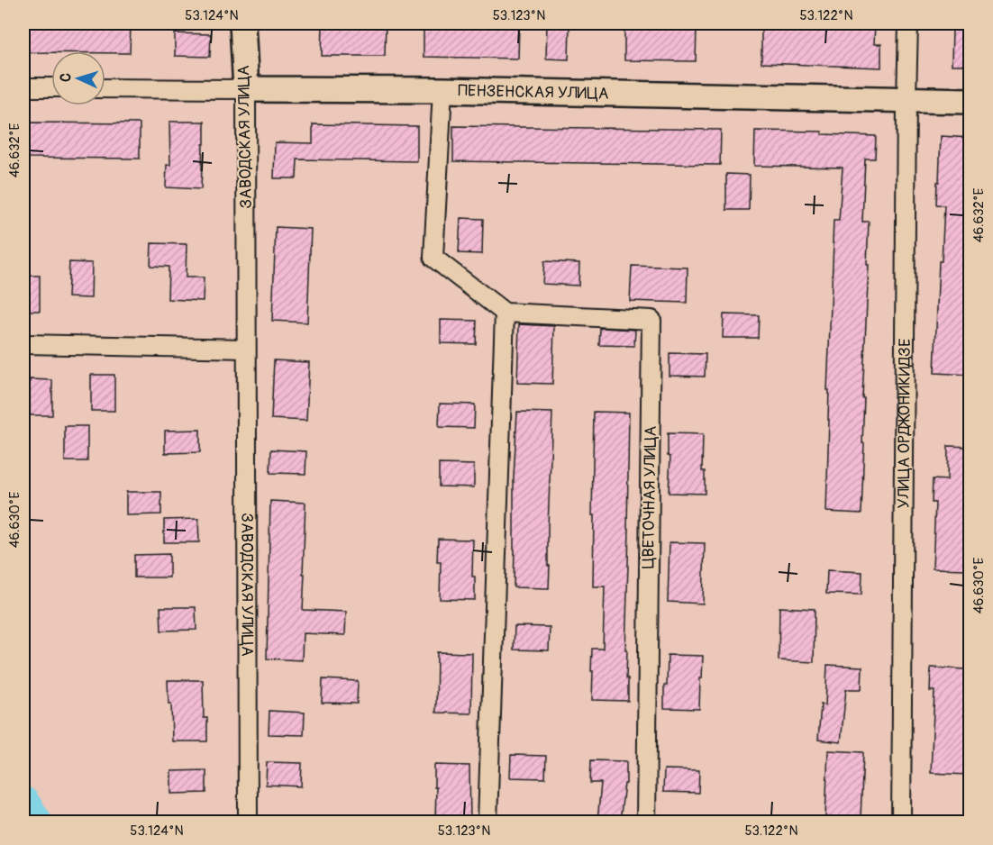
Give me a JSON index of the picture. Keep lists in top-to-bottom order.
{
  "streets": {
    "street": [
      "ПЕНЗЕНСКАЯ УЛИЦА",
      "ЗАВОДСКАЯ УЛИЦА",
      "УЛИЦА ОРДЖОНИКИДЗЕ",
      "ЦВЕТОЧНАЯ УЛИЦА"
    ]
  },
  "crossings": [
    ["ПЕНЗЕНСКАЯ УЛИЦА", "ЗАВОДСКАЯ УЛИЦА"],
    ["ПЕНЗЕНСКАЯ УЛИЦА", "УЛИЦА ОРДЖОНИКИДЗЕ"]
  ],
  "north": "left",
  "coordinates": [
    "53.124°N",
    "53.123°N",
    "53.122°N",
    "46.632°E",
    "46.630°E"
  ]
}
